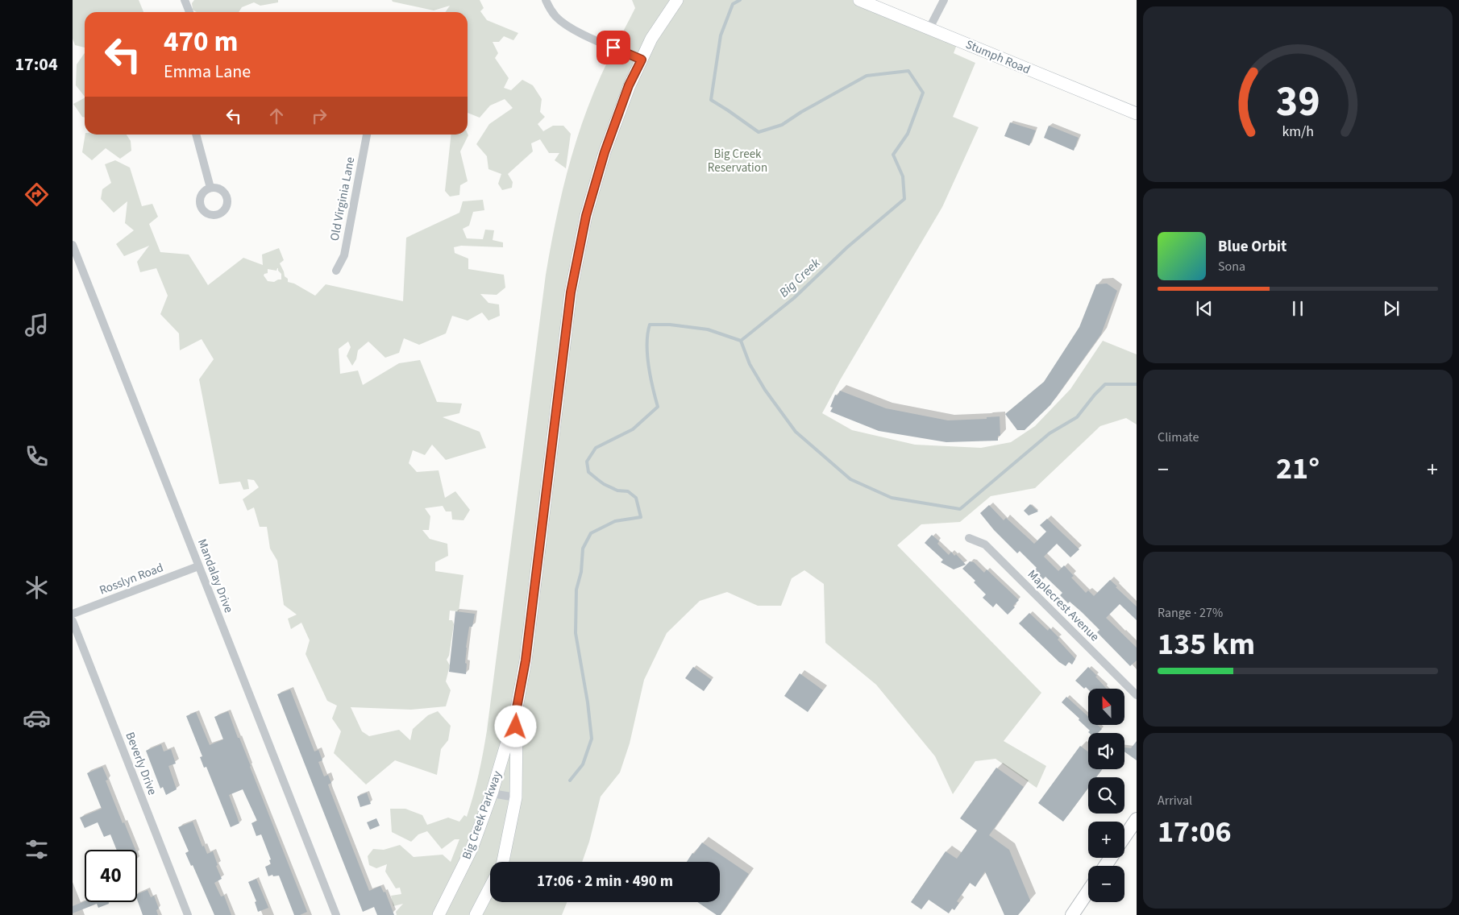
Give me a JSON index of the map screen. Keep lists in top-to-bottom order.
{
  "streets": {
    "street": [
      "Stumph Road",
      "Old Virginia Lane",
      "Mandalay Drive",
      "Rosslyn Road",
      "Maplecrest Avenue",
      "Beverly Drive",
      "Big Creek Parkway"
    ]
  },
  "crossings": [
    ["Mandalay Drive", "Rosslyn Road"]
  ],
  "water": ["Big Creek"],
  "parks": ["Big Creek Reservation"],
  "north": "top",
  "page": {
    "tabs": "17:04",
    "turn": ["470 m", "Emma Lane"],
    "song": ["Blue Orbit", "Sona"],
    "tile": [
      "Climate",
      ["Range · 27%", "135 km"],
      ["Arrival", "17:06"]
    ],
    "heat": ["−", "21°", "+"],
    "map_buttons": ["+", "−"],
    "limit": "40",
    "trip": "17:06 · 2 min · 490 m",
    "gauge": ["39", "km/h"]
  }
}
